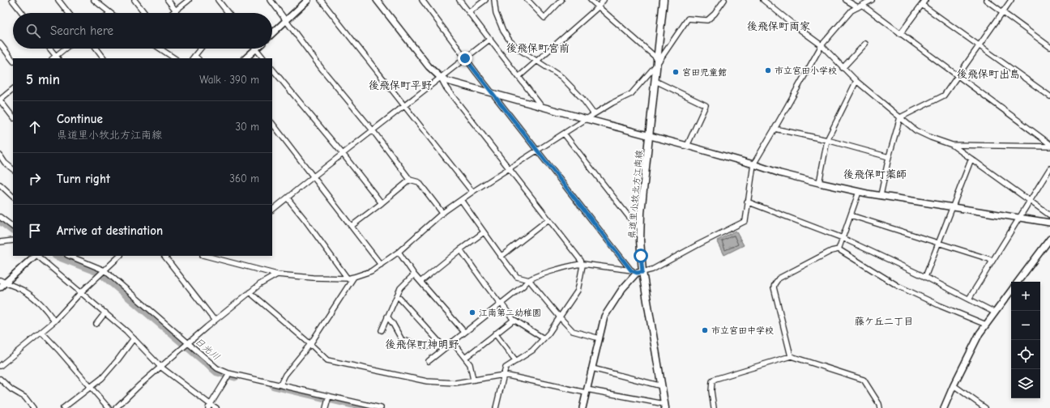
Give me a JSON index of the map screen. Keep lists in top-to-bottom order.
{
  "streets": {
    "main road": ["県道里小牧北方江南線"]
  },
  "districts": [
    "後飛保町両家",
    "後飛保町宮前",
    "後飛保町出島",
    "後飛保町平野",
    "後飛保町薬師",
    "藤ケ丘二丁目",
    "後飛保町神明野"
  ],
  "water": ["日光川"],
  "places": [
    "市立宮田小学校",
    "宮田児童館",
    "江南第二幼稚園",
    "市立宮田中学校"
  ],
  "page": {
    "search": "Search here",
    "heading": ["5 min", "Walk · 390 m"],
    "list": [
      ["Continue", "県道里小牧北方江南線", "30 m"],
      ["Turn right", "360 m"],
      "Arrive at destination"
    ],
    "map_buttons": ["+", "−"]
  }
}
